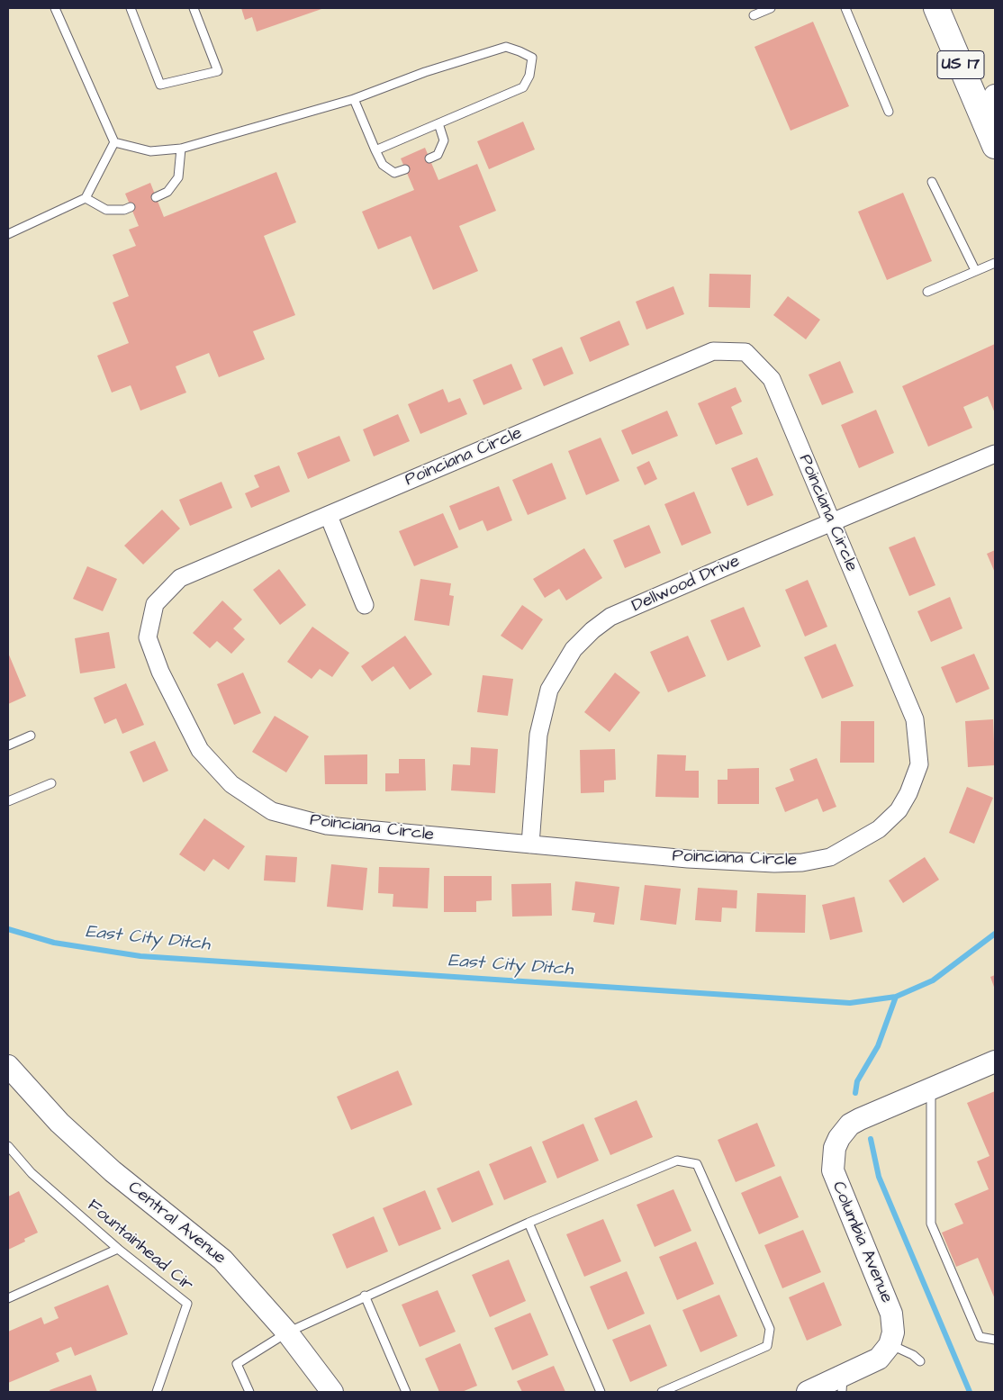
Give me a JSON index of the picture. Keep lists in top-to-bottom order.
{
  "streets": {
    "main road": ["US 17"],
    "street": [
      "Poinciana Circle",
      "Dellwood Drive",
      "Central Avenue",
      "Columbia Avenue"
    ],
    "lane": ["Fountainhead Cir"]
  },
  "crossings": [
    ["Poinciana Circle", "Dellwood Drive"]
  ],
  "water": ["East City Ditch"]
}
